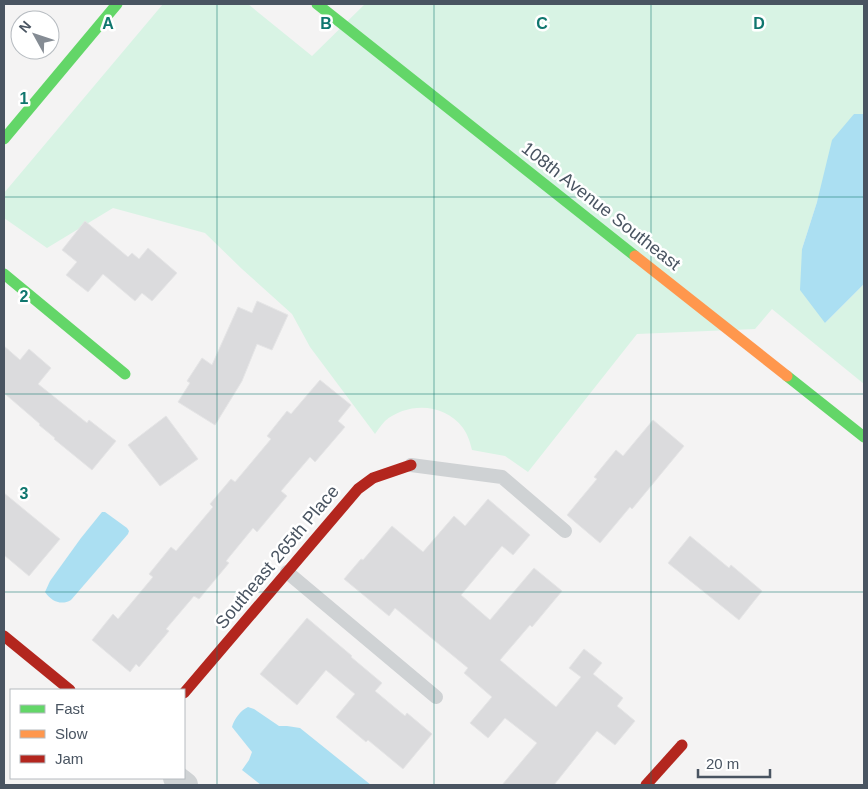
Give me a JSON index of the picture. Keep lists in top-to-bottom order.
{
  "streets": {
    "street": ["108th Avenue Southeast", "Southeast 265th Place"]
  },
  "legend": ["Fast", "Slow", "Jam"],
  "scale_bar": "20 m",
  "north": "top left",
  "grid": {
    "columns": [
      "A",
      "B",
      "C",
      "D"
    ],
    "rows": ["1", "2", "3"]
  }
}
